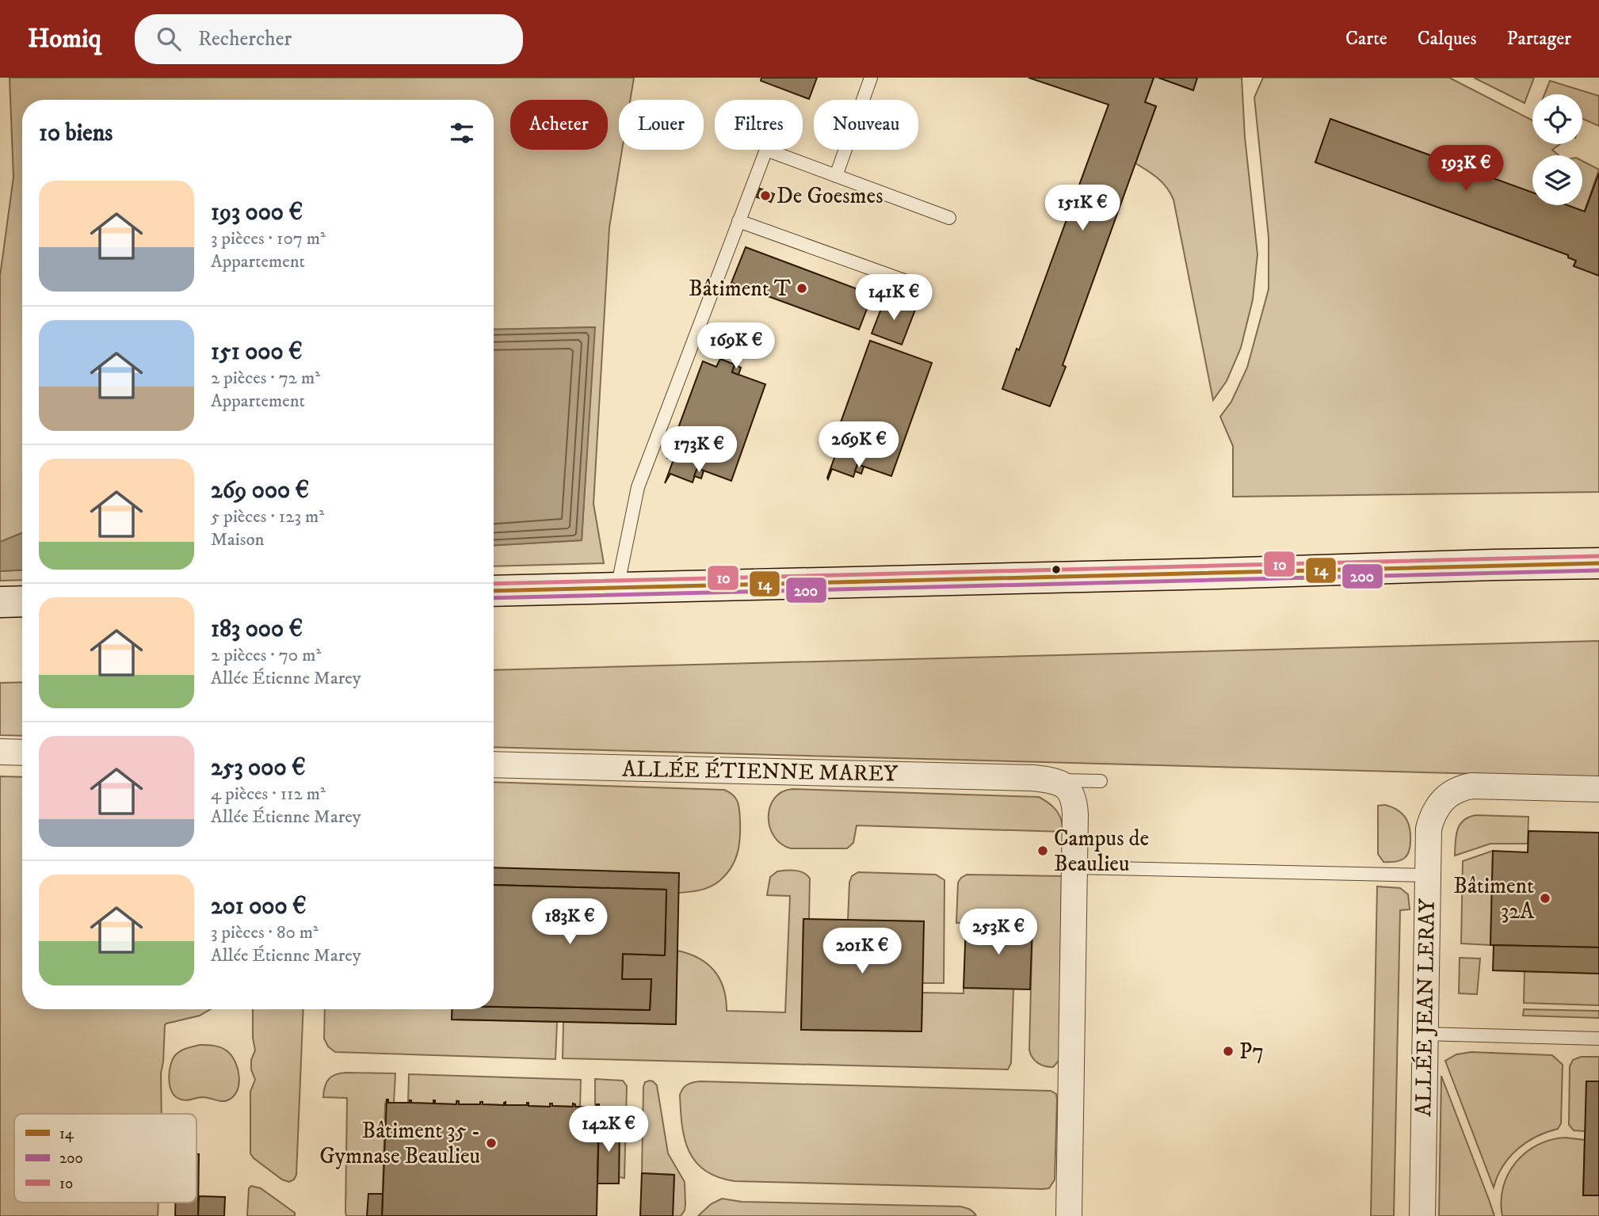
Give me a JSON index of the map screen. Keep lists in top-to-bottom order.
{
  "streets": {
    "street": ["ALLÉE ÉTIENNE MAREY", "ALLÉE JEAN LERAY"]
  },
  "places": [
    "De Goesmes",
    "Bâtiment T",
    "Campus de Beaulieu",
    "Bâtiment 32A",
    "P7",
    "Bâtiment 35 - Gymnase Beaulieu"
  ],
  "lines": ["transit line 10", "transit line 14", "transit line 200"],
  "legend": ["14", "200", "10"],
  "page": {
    "header": "Homiq",
    "search": "Rechercher",
    "nav": ["Carte", "Calques", "Partager"],
    "chip": [
      "Acheter",
      "Louer",
      "Filtres",
      "Nouveau"
    ],
    "heading": "10 biens",
    "price": [
      "193K €",
      "151K €",
      "141K €",
      "169K €",
      "269K €",
      "173K €",
      "183K €",
      "253K €",
      "201K €",
      "142K €"
    ],
    "list": [
      {
        "name": "193 000 €",
        "note": "3 pièces · 107 m² · Appartement"
      },
      {
        "name": "151 000 €",
        "note": "2 pièces · 72 m² · Appartement"
      },
      {
        "name": "269 000 €",
        "note": "5 pièces · 123 m² · Maison"
      },
      {
        "name": "183 000 €",
        "note": "2 pièces · 70 m² · Allée Étienne Marey"
      },
      {
        "name": "253 000 €",
        "note": "4 pièces · 112 m² · Allée Étienne Marey"
      },
      {
        "name": "201 000 €",
        "note": "3 pièces · 80 m² · Allée Étienne Marey"
      }
    ]
  }
}
